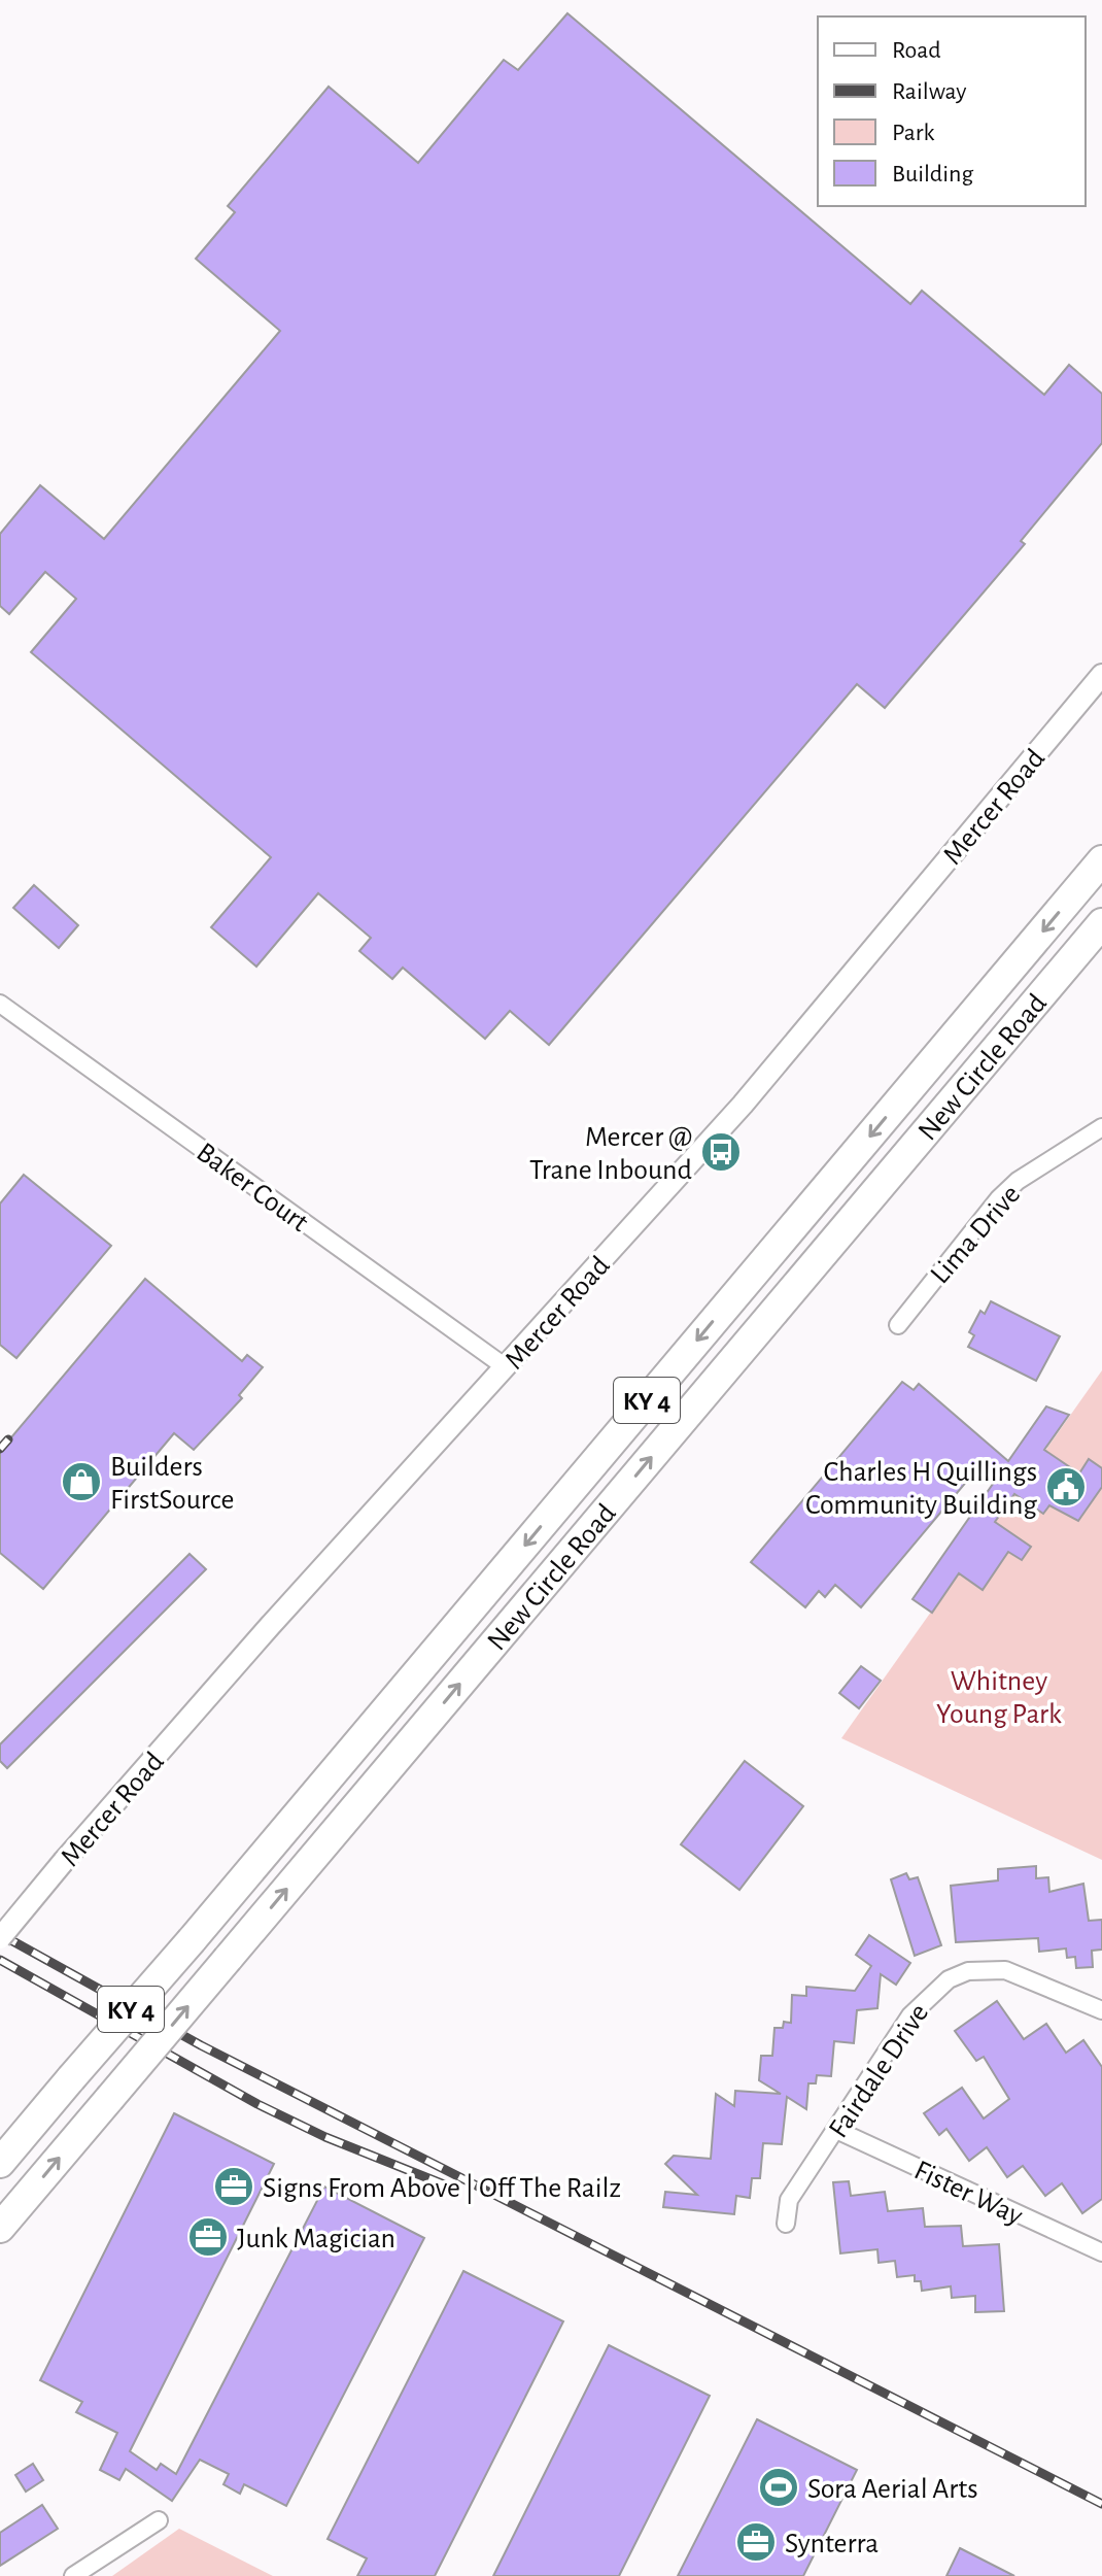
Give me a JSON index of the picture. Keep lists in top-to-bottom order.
{
  "streets": {
    "highway": ["New Circle Road", "KY 4"],
    "street": [
      "Mercer Road",
      "Baker Court",
      "Lima Drive",
      "Fairdale Drive",
      "Fister Way"
    ]
  },
  "crossings": [
    ["Mercer Road", "Baker Court"],
    ["Fairdale Drive", "Fister Way"]
  ],
  "parks": ["Whitney Young Park"],
  "places": {
    "bus stop": ["Mercer @ Trane Inbound"],
    "shop": ["Builders FirstSource"],
    "public building": ["Charles H Quillings Community Building"],
    "office": ["Signs From Above | Off The Railz", "Junk Magician", "Synterra"],
    "sports": ["Sora Aerial Arts"]
  },
  "legend": [
    "Road",
    "Railway",
    "Park",
    "Building"
  ]
}
